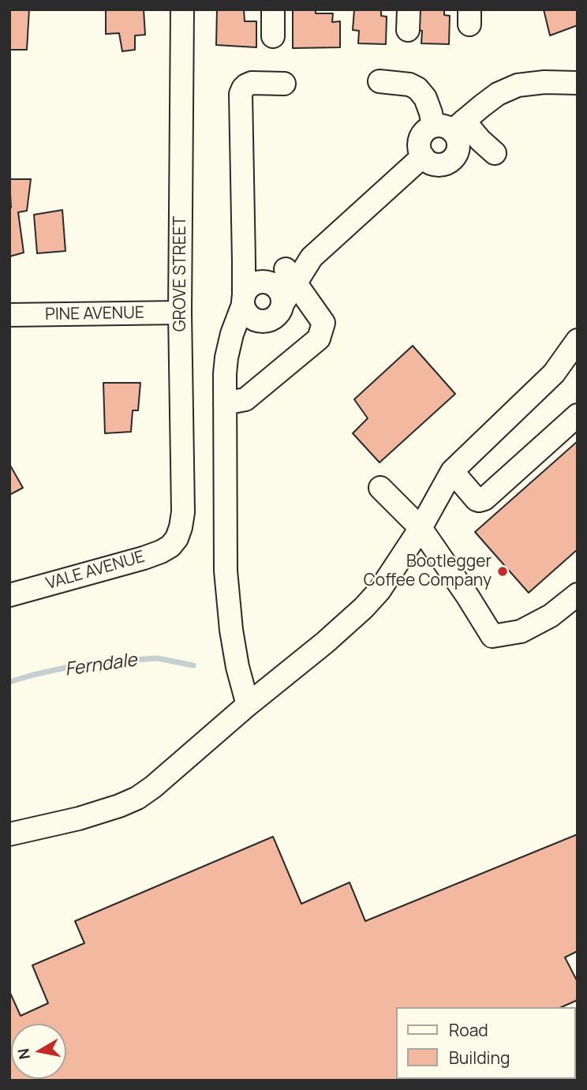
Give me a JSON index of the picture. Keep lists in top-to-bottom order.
{
  "streets": {
    "street": ["GROVE STREET", "PINE AVENUE", "VALE AVENUE"]
  },
  "crossings": [
    ["GROVE STREET", "PINE AVENUE"],
    ["GROVE STREET", "VALE AVENUE"]
  ],
  "water": ["Ferndale"],
  "places": ["Bootlegger Coffee Company"],
  "legend": ["Road", "Building"],
  "north": "left"
}
